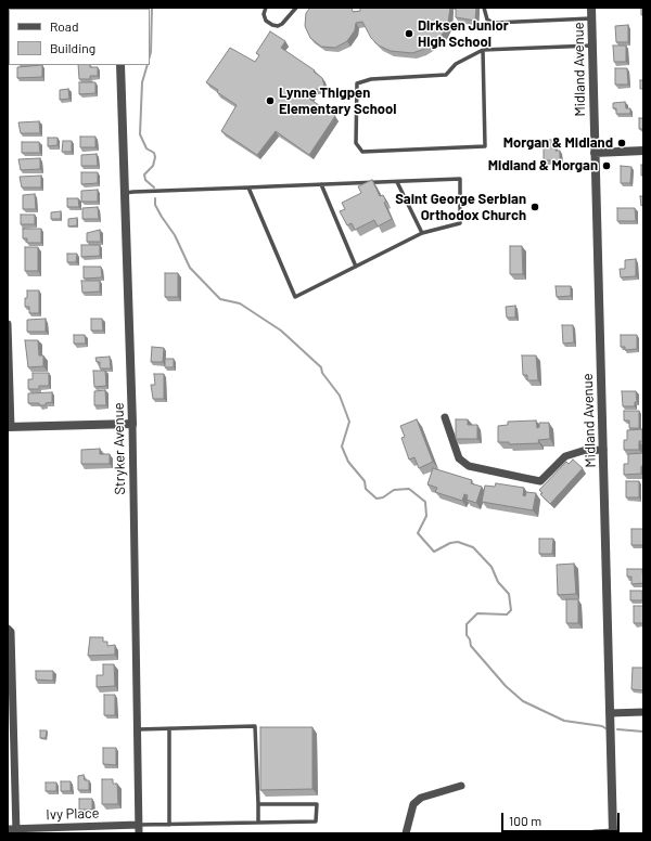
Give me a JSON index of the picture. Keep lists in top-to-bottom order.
{
  "streets": {
    "street": ["Midland Avenue", "Stryker Avenue", "Ivy Place"]
  },
  "crossings": [
    ["Stryker Avenue", "Ivy Place"]
  ],
  "places": [
    "Dirksen Junior High School",
    "Lynne Thigpen Elementary School",
    "Morgan & Midland",
    "Midland & Morgan",
    "Saint George Serbian Orthodox Church"
  ],
  "legend": ["Road", "Building"],
  "scale_bar": "100 m"
}
